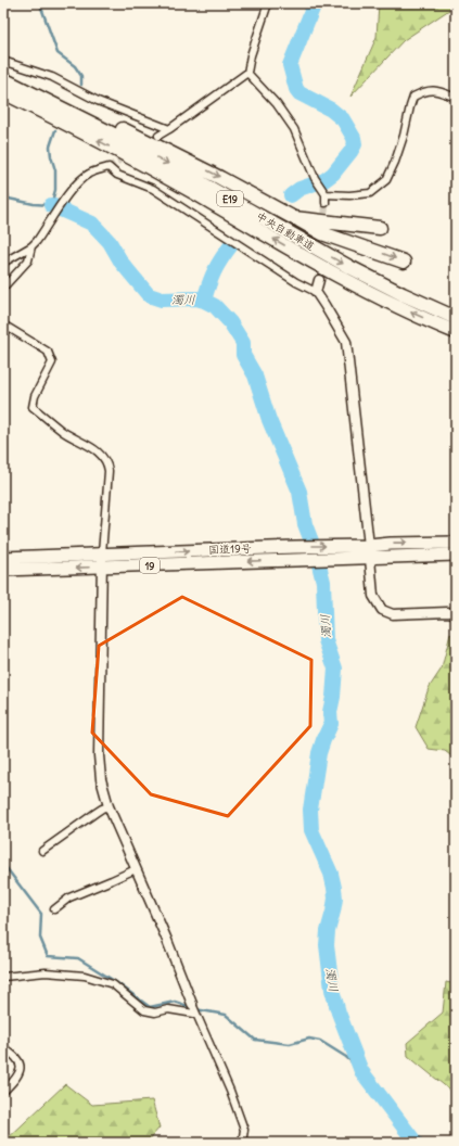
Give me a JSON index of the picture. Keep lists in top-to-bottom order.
{
  "streets": {
    "highway": [
      "E19",
      "中央自動車道",
      "国道19号",
      "19"
    ]
  },
  "water": ["濁川"]
}
